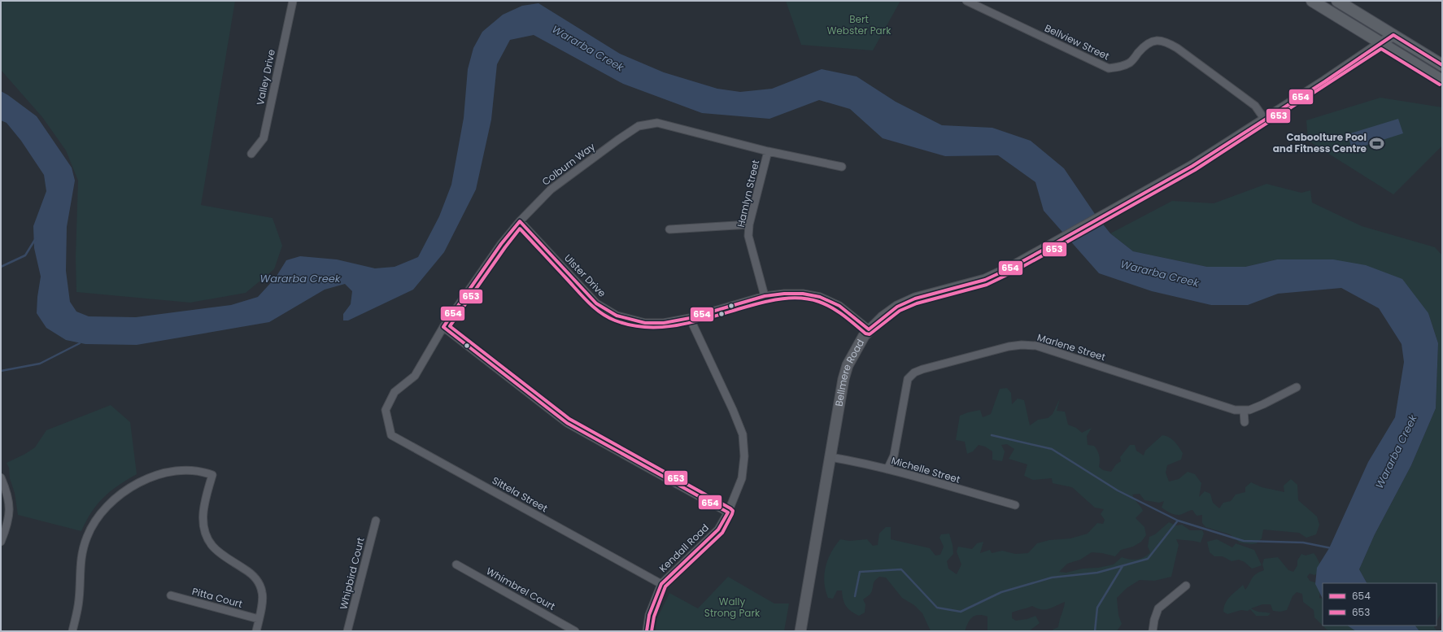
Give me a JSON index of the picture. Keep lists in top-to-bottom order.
{
  "streets": {
    "main road": ["Bellmere Road"],
    "street": [
      "Bellview Street",
      "Valley Drive",
      "Colburn Way",
      "Hamlyn Street",
      "Ulster Drive",
      "Marlene Street",
      "Michelle Street",
      "Sittela Street",
      "Kendall Road",
      "Whipbird Court",
      "Whimbrel Court",
      "Pitta Court"
    ]
  },
  "crossings": [
    ["Bellview Street", "Bellmere Road"],
    ["Colburn Way", "Hamlyn Street"],
    ["Colburn Way", "Ulster Drive"],
    ["Colburn Way", "Sittela Street"],
    ["Hamlyn Street", "Ulster Drive"],
    ["Ulster Drive", "Bellmere Road"],
    ["Ulster Drive", "Kendall Road"],
    ["Marlene Street", "Michelle Street"],
    ["Bellmere Road", "Michelle Street"],
    ["Sittela Street", "Kendall Road"]
  ],
  "water": ["Wararba Creek"],
  "parks": ["Bert Webster Park", "Wally Strong Park"],
  "places": {
    "sports": ["Caboolture Pool and Fitness Centre"]
  },
  "lines": ["transit line 654", "transit line 653"],
  "legend": ["654", "653"]
}
